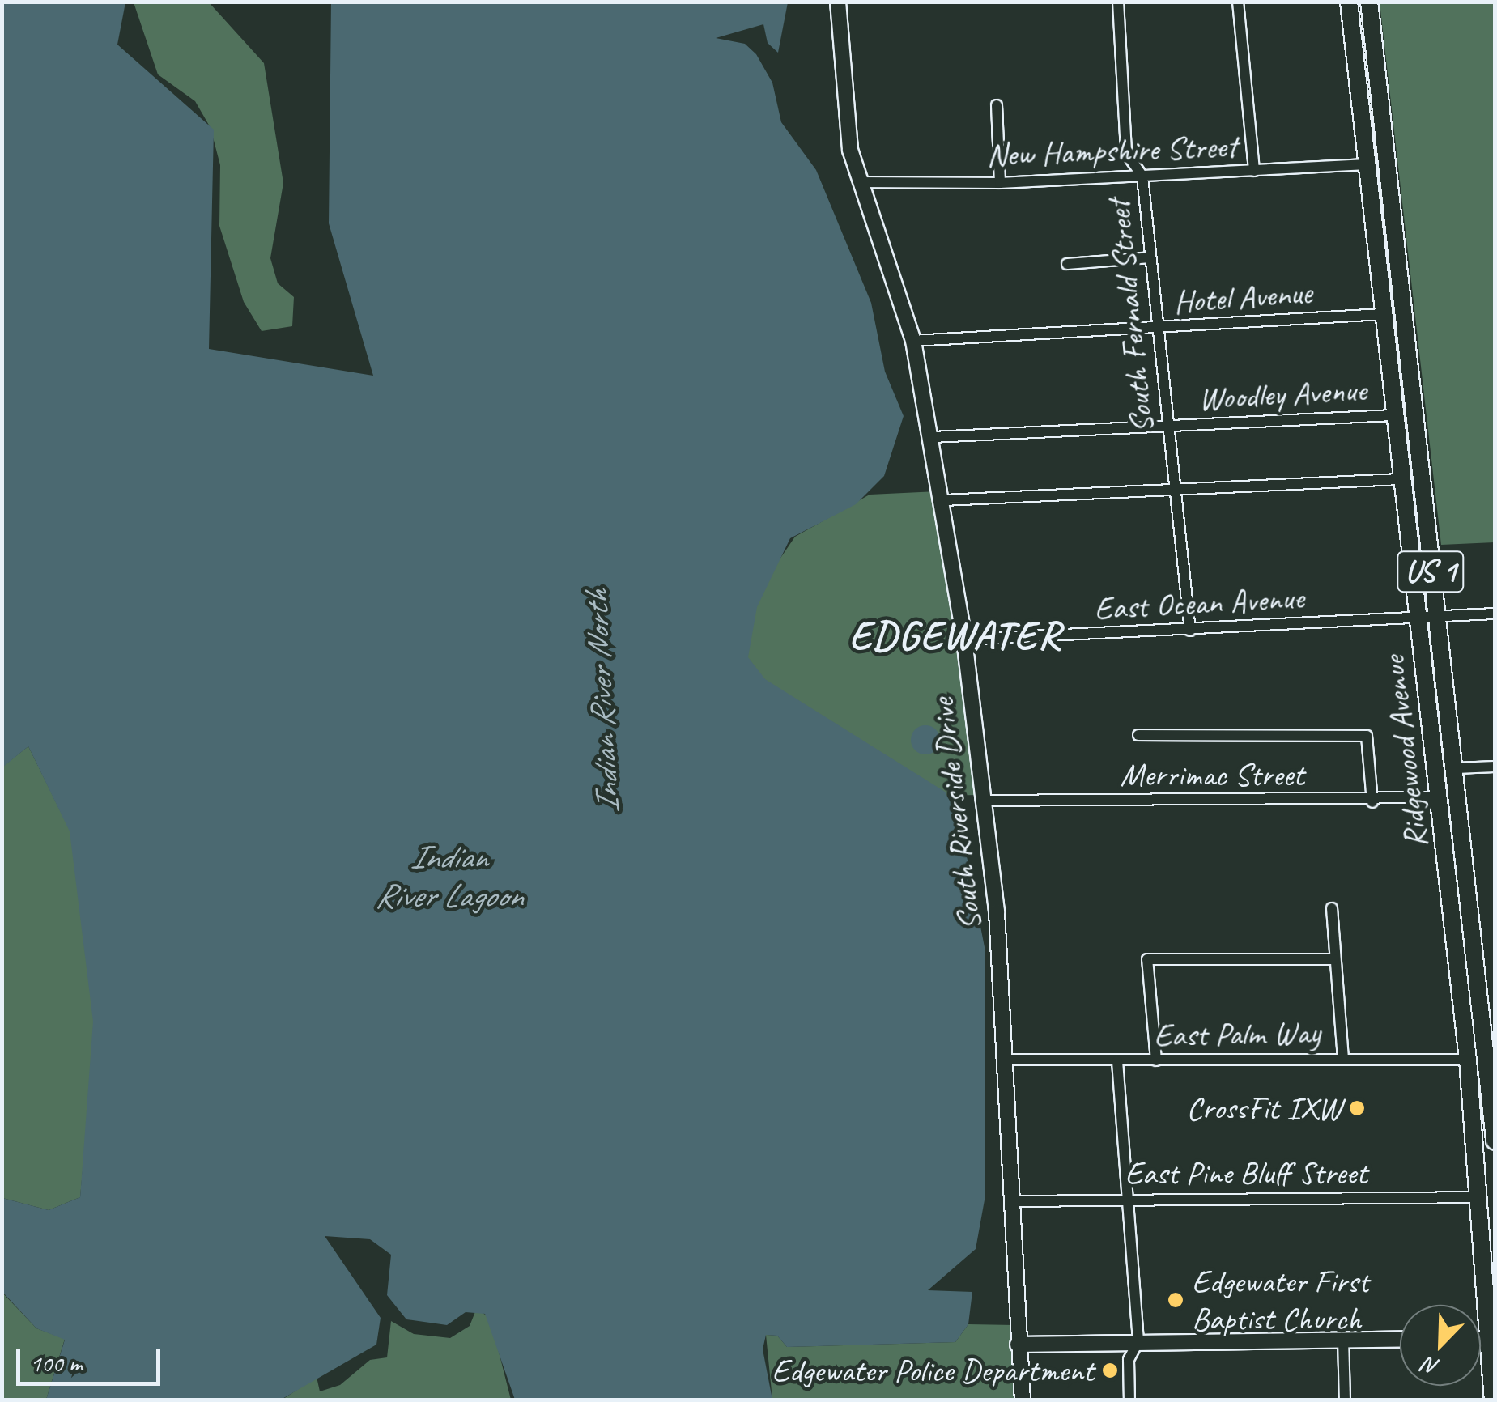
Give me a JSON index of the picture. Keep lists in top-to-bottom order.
{
  "streets": {
    "main road": ["US 1", "Ridgewood Avenue"],
    "street": [
      "New Hampshire Street",
      "Hotel Avenue",
      "South Fernald Street",
      "Woodley Avenue",
      "East Ocean Avenue",
      "Merrimac Street",
      "South Riverside Drive",
      "East Palm Way",
      "East Pine Bluff Street"
    ]
  },
  "crossings": [
    ["New Hampshire Street", "South Fernald Street"],
    ["New Hampshire Street", "Ridgewood Avenue"],
    ["New Hampshire Street", "South Riverside Drive"],
    ["Hotel Avenue", "South Fernald Street"],
    ["Hotel Avenue", "Ridgewood Avenue"],
    ["Hotel Avenue", "South Riverside Drive"],
    ["South Fernald Street", "Woodley Avenue"],
    ["South Fernald Street", "East Ocean Avenue"],
    ["Woodley Avenue", "Ridgewood Avenue"],
    ["Woodley Avenue", "South Riverside Drive"],
    ["East Ocean Avenue", "Ridgewood Avenue"],
    ["East Ocean Avenue", "South Riverside Drive"],
    ["Ridgewood Avenue", "Merrimac Street"],
    ["Ridgewood Avenue", "East Palm Way"],
    ["Ridgewood Avenue", "East Pine Bluff Street"],
    ["Merrimac Street", "South Riverside Drive"],
    ["South Riverside Drive", "East Palm Way"],
    ["South Riverside Drive", "East Pine Bluff Street"]
  ],
  "districts": ["EDGEWATER"],
  "water": ["Indian River North", "Indian River Lagoon"],
  "places": ["CrossFit IXW", "Edgewater First Baptist Church", "Edgewater Police Department"],
  "scale_bar": "100 m",
  "north": "bottom left"
}
